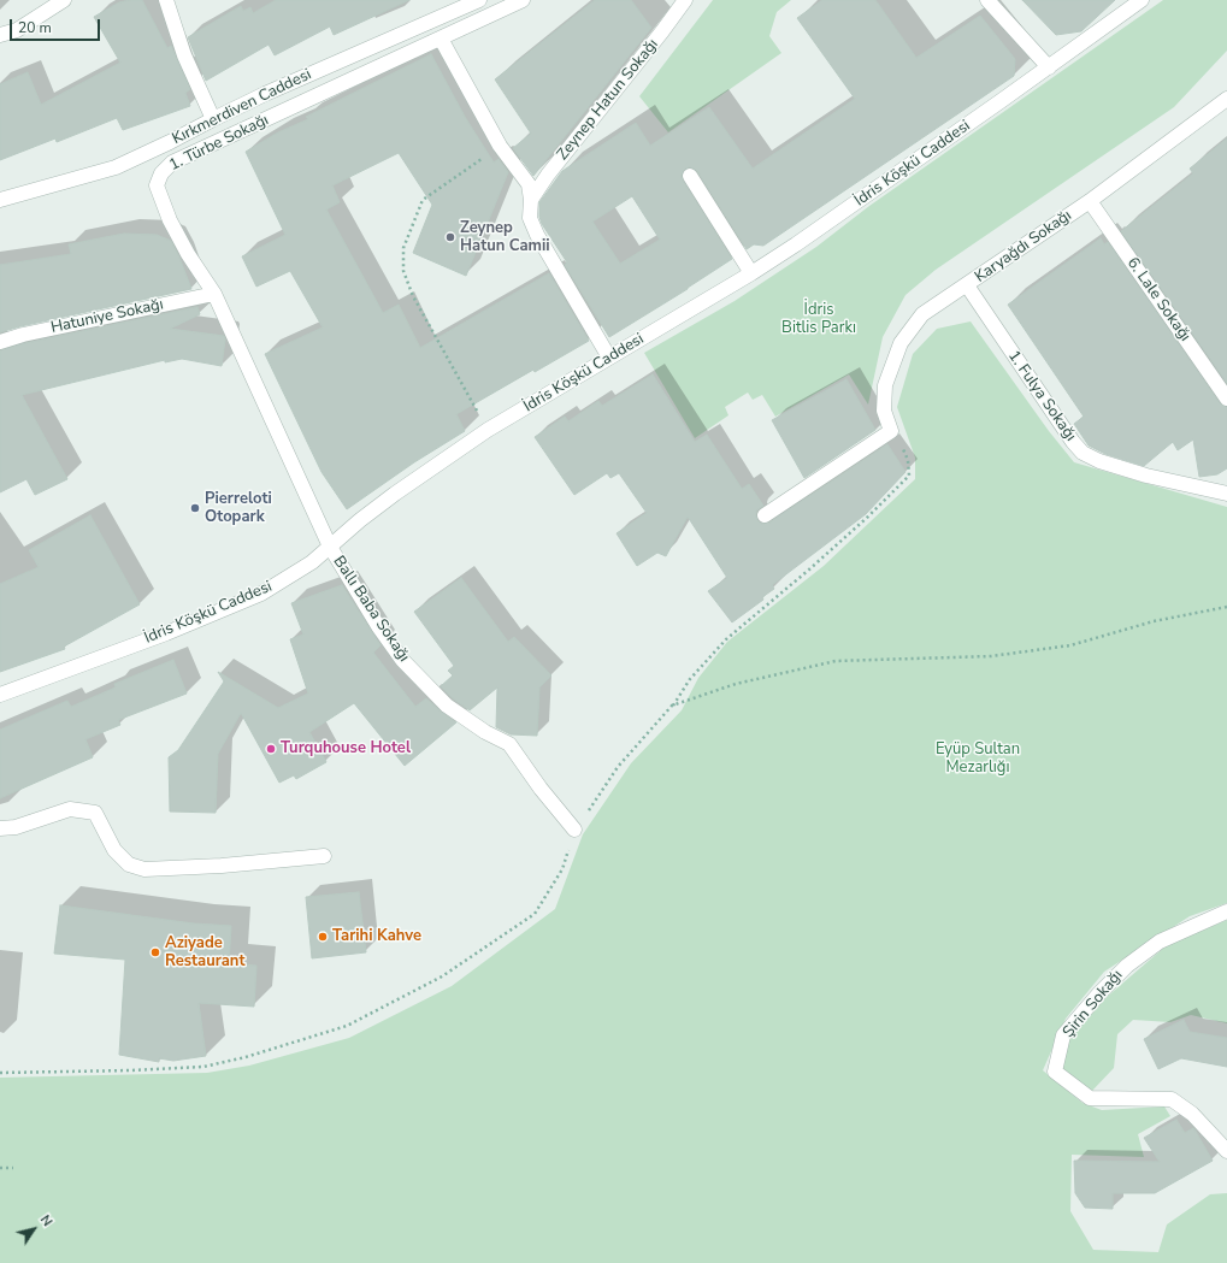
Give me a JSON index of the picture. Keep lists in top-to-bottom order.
{
  "streets": {
    "street": [
      "Zeynep Hatun Sokağı",
      "Kırkmerdiven Caddesi",
      "1. Türbe Sokağı",
      "İdris Köşkü Caddesi",
      "Karyağdı Sokağı",
      "6. Lale Sokağı",
      "Hatuniye Sokağı",
      "1. Fulya Sokağı",
      "Ballı Baba Sokağı",
      "Şirin Sokağı"
    ]
  },
  "crossings": [
    ["1. Türbe Sokağı", "İdris Köşkü Caddesi"],
    ["1. Türbe Sokağı", "Hatuniye Sokağı"],
    ["1. Türbe Sokağı", "Ballı Baba Sokağı"],
    ["İdris Köşkü Caddesi", "Ballı Baba Sokağı"],
    ["Karyağdı Sokağı", "6. Lale Sokağı"],
    ["Karyağdı Sokağı", "1. Fulya Sokağı"]
  ],
  "parks": ["İdris Bitlis Parkı", "Eyüp Sultan Mezarlığı"],
  "places": [
    "Zeynep Hatun Camii",
    "Pierreloti Otopark",
    "Turquhouse Hotel",
    "Tarihi Kahve",
    "Aziyade Restaurant"
  ],
  "scale_bar": "20 m",
  "north": "top right"
}
